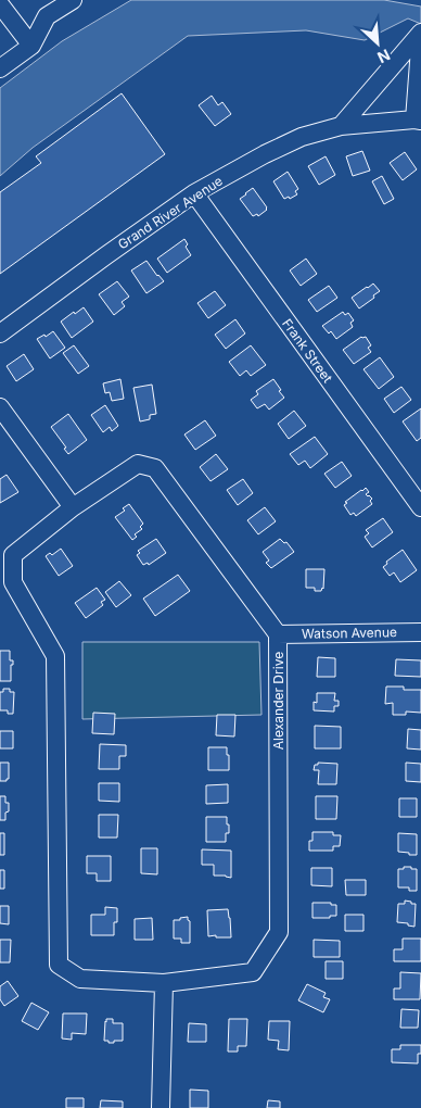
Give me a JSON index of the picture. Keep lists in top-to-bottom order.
{
  "streets": {
    "street": [
      "Grand River Avenue",
      "Frank Street",
      "Watson Avenue",
      "Alexander Drive"
    ]
  },
  "crossings": [
    ["Grand River Avenue", "Frank Street"],
    ["Watson Avenue", "Alexander Drive"]
  ],
  "north": "bottom right"
}
